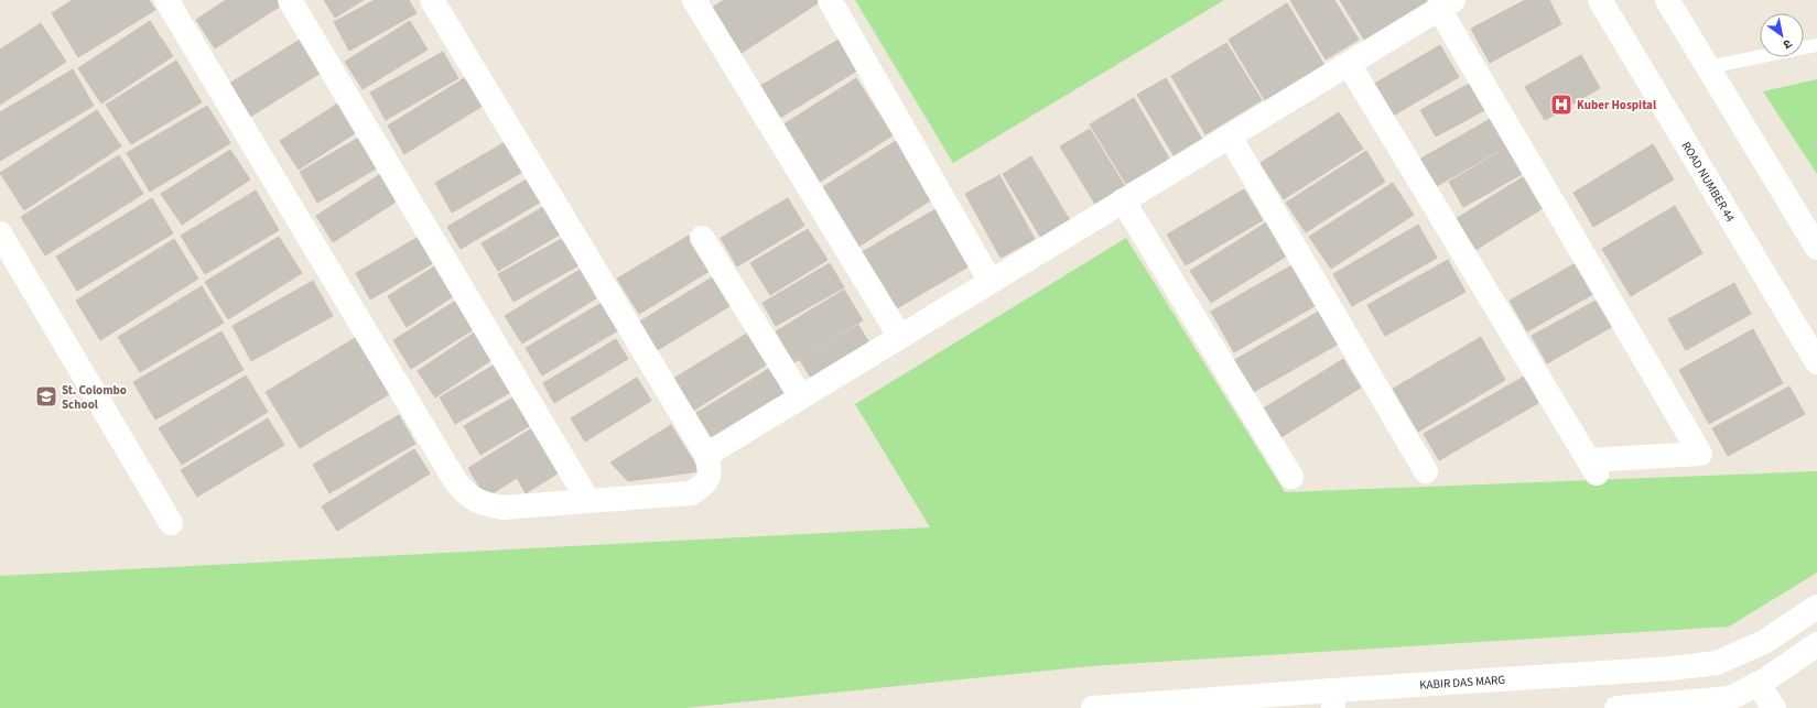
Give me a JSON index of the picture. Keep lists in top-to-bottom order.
{
  "streets": {
    "street": ["ROAD NUMBER 44", "KABIR DAS MARG"]
  },
  "places": {
    "hospital": ["Kuber Hospital"],
    "school or university": ["St. Colombo School"]
  },
  "north": "bottom right"
}
